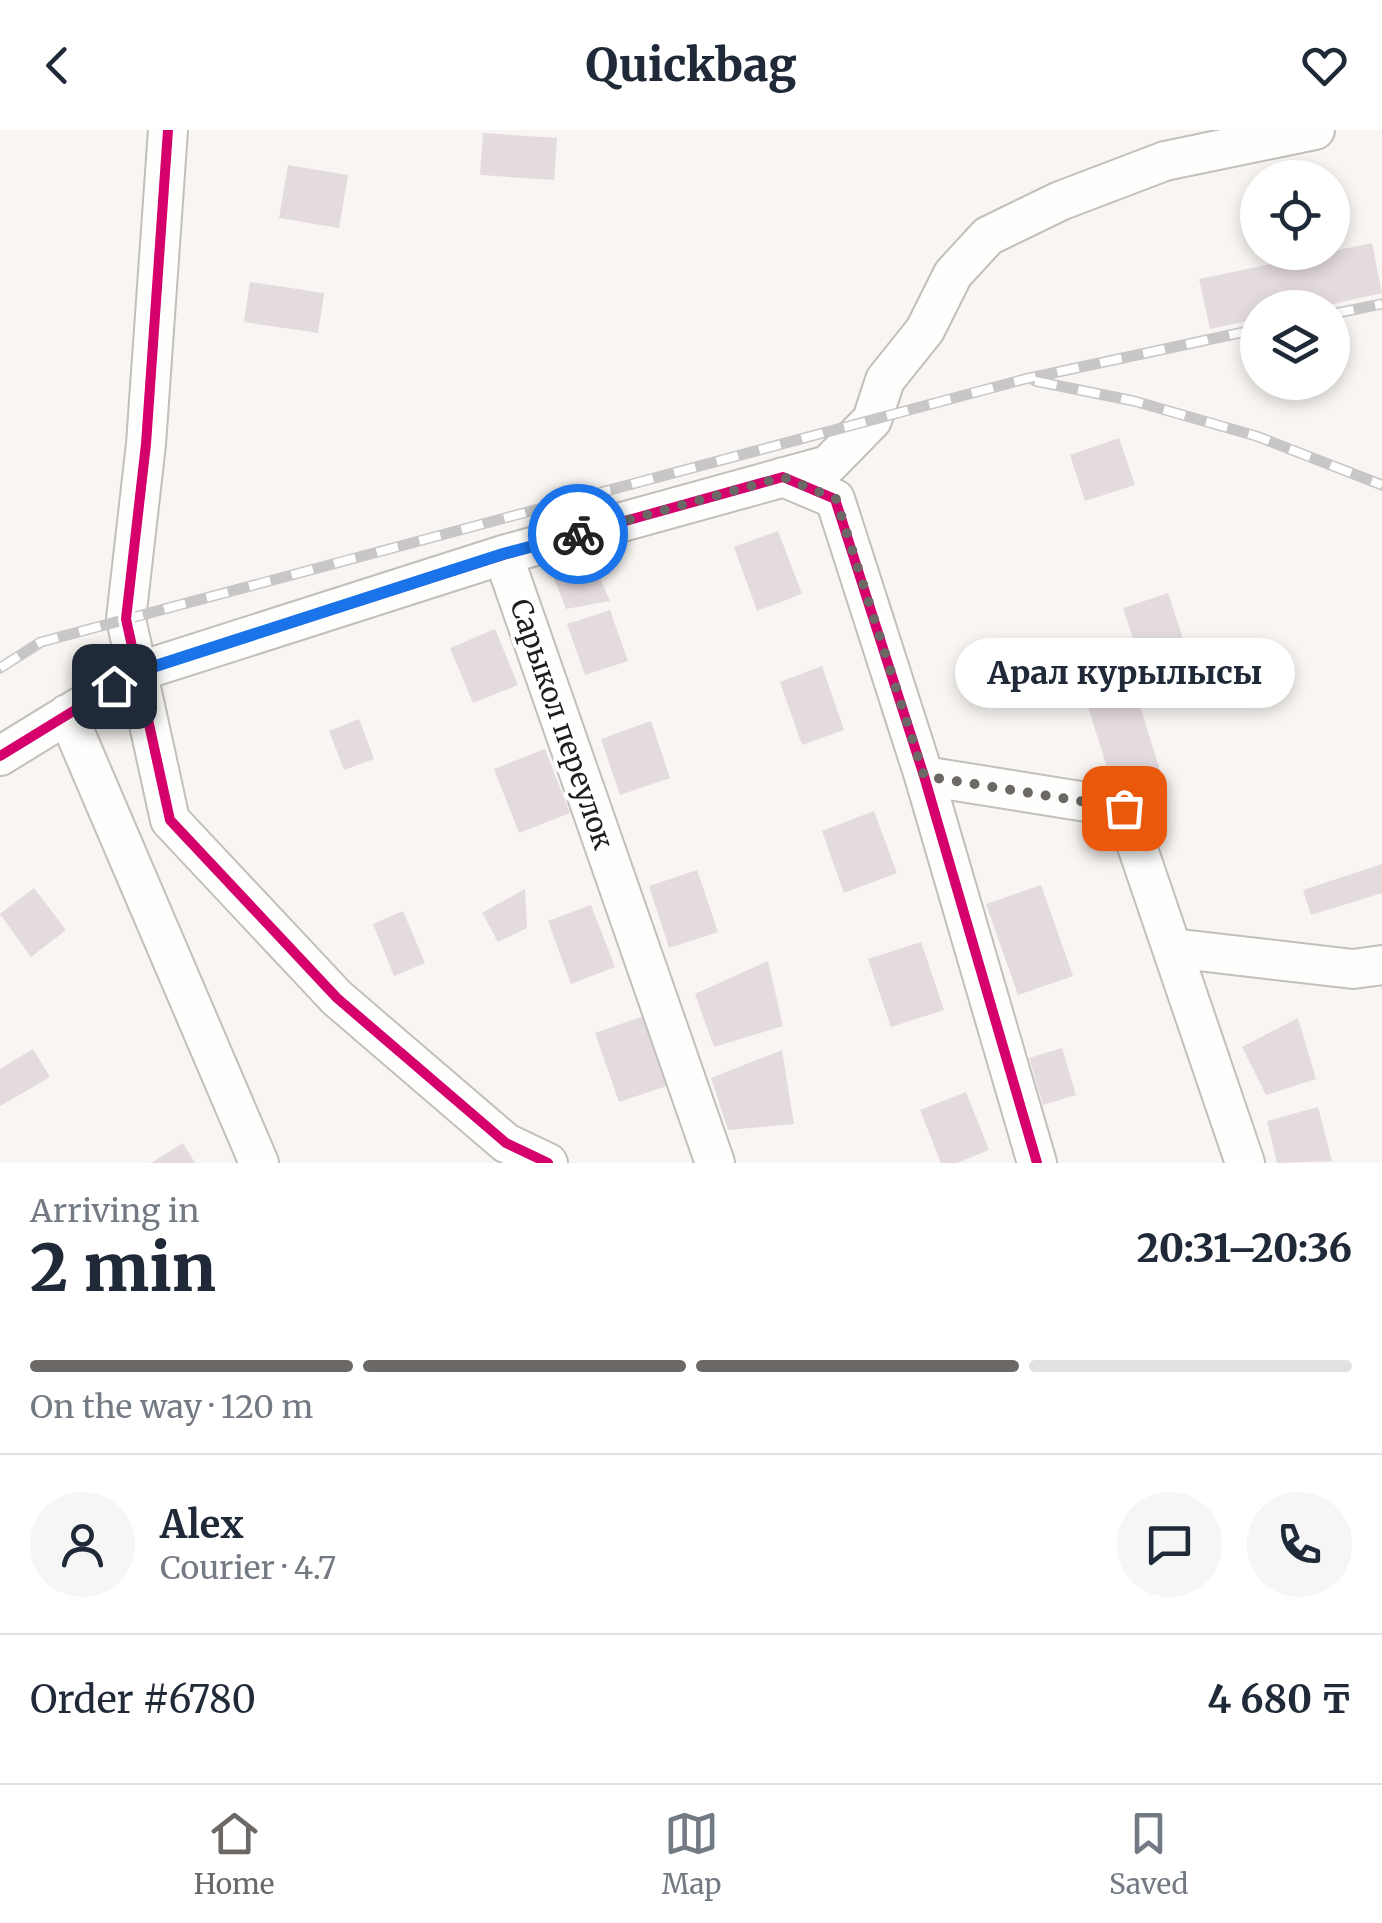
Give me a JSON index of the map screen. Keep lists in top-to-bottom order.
{
  "streets": {
    "street": ["Сарыкол переулок"]
  },
  "places": ["Арал курылысы"],
  "page": {
    "header": "Quickbag",
    "bubble": "Арал курылысы",
    "heading": ["2 min", "Arriving in", "20:31–20:36"],
    "panel": [
      "Alex",
      "Courier · 4.7",
      "Order #6780",
      "4 680 ₸"
    ],
    "bar": "On the way · 120 m",
    "tabs": ["Home", "Map", "Saved"]
  }
}
